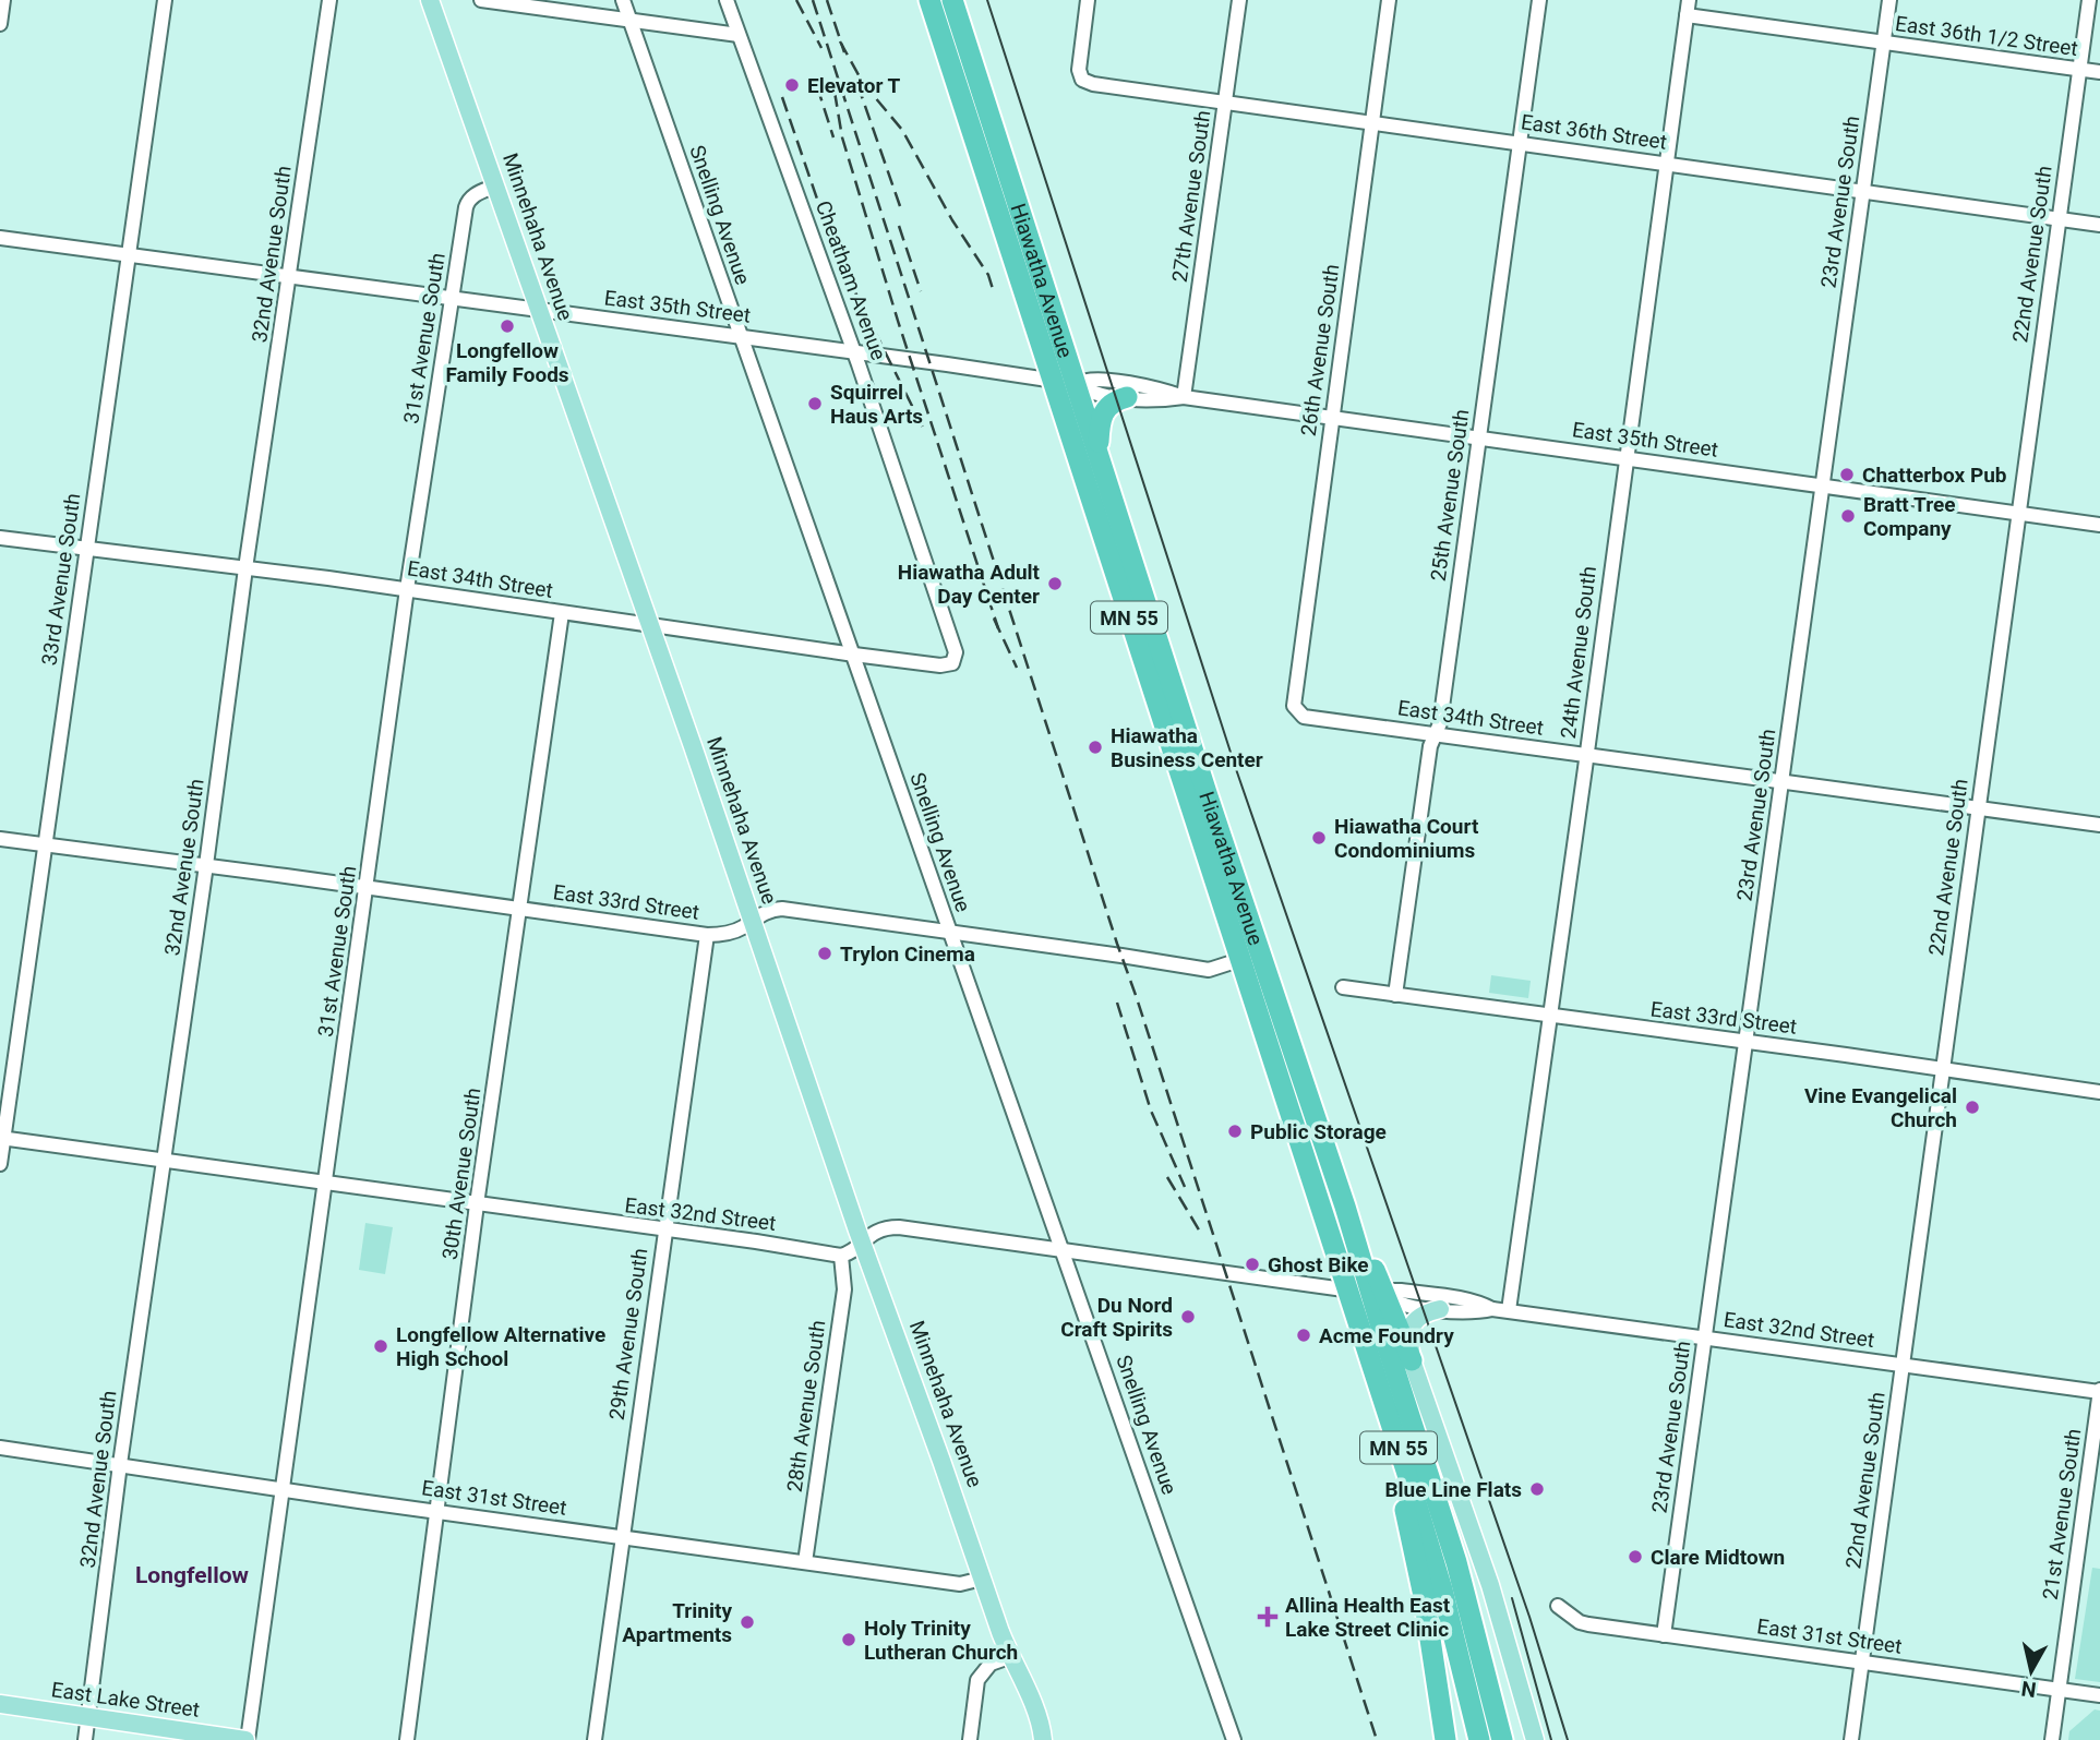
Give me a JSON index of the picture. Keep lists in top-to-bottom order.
{
  "streets": {
    "highway": ["Hiawatha Avenue", "MN 55"],
    "main road": ["Minnehaha Avenue", "East Lake Street"],
    "street": [
      "East 36th 1/2 Street",
      "East 36th Street",
      "27th Avenue South",
      "23rd Avenue South",
      "Snelling Avenue",
      "32nd Avenue South",
      "22nd Avenue South",
      "Cheatham Avenue",
      "East 35th Street",
      "31st Avenue South",
      "26th Avenue South",
      "25th Avenue South",
      "33rd Avenue South",
      "East 34th Street",
      "24th Avenue South",
      "East 33rd Street",
      "30th Avenue South",
      "East 32nd Street",
      "29th Avenue South",
      "28th Avenue South",
      "East 31st Street",
      "21st Avenue South"
    ]
  },
  "crossings": [
    ["East 36th 1/2 Street", "23rd Avenue South"],
    ["East 36th 1/2 Street", "22nd Avenue South"],
    ["East 36th 1/2 Street", "24th Avenue South"],
    ["East 36th Street", "27th Avenue South"],
    ["East 36th Street", "23rd Avenue South"],
    ["East 36th Street", "22nd Avenue South"],
    ["East 36th Street", "26th Avenue South"],
    ["East 36th Street", "25th Avenue South"],
    ["East 36th Street", "24th Avenue South"],
    ["27th Avenue South", "East 35th Street"],
    ["23rd Avenue South", "East 35th Street"],
    ["23rd Avenue South", "East 34th Street"],
    ["23rd Avenue South", "East 33rd Street"],
    ["23rd Avenue South", "East 32nd Street"],
    ["23rd Avenue South", "East 31st Street"],
    ["Snelling Avenue", "East 35th Street"],
    ["Snelling Avenue", "East 34th Street"],
    ["Snelling Avenue", "East 33rd Street"],
    ["Snelling Avenue", "East 32nd Street"],
    ["Minnehaha Avenue", "East 35th Street"],
    ["Minnehaha Avenue", "31st Avenue South"],
    ["Minnehaha Avenue", "East 34th Street"],
    ["Minnehaha Avenue", "East 33rd Street"],
    ["Minnehaha Avenue", "East 32nd Street"],
    ["Minnehaha Avenue", "East 31st Street"],
    ["32nd Avenue South", "East 35th Street"],
    ["32nd Avenue South", "East 34th Street"],
    ["32nd Avenue South", "East 33rd Street"],
    ["32nd Avenue South", "East 32nd Street"],
    ["32nd Avenue South", "East 31st Street"],
    ["32nd Avenue South", "East Lake Street"],
    ["22nd Avenue South", "East 35th Street"],
    ["22nd Avenue South", "East 34th Street"],
    ["22nd Avenue South", "East 33rd Street"],
    ["22nd Avenue South", "East 32nd Street"],
    ["22nd Avenue South", "East 31st Street"],
    ["Hiawatha Avenue", "East 35th Street"],
    ["Hiawatha Avenue", "MN 55"],
    ["Hiawatha Avenue", "East 33rd Street"],
    ["Hiawatha Avenue", "East 32nd Street"],
    ["Cheatham Avenue", "East 35th Street"],
    ["Cheatham Avenue", "East 34th Street"],
    ["East 35th Street", "31st Avenue South"],
    ["East 35th Street", "26th Avenue South"],
    ["East 35th Street", "25th Avenue South"],
    ["East 35th Street", "33rd Avenue South"],
    ["East 35th Street", "24th Avenue South"],
    ["31st Avenue South", "East 34th Street"],
    ["31st Avenue South", "East 33rd Street"],
    ["31st Avenue South", "East 32nd Street"],
    ["31st Avenue South", "East 31st Street"],
    ["31st Avenue South", "East Lake Street"],
    ["26th Avenue South", "East 34th Street"],
    ["25th Avenue South", "East 34th Street"],
    ["25th Avenue South", "East 33rd Street"],
    ["33rd Avenue South", "East 34th Street"],
    ["33rd Avenue South", "East 33rd Street"],
    ["33rd Avenue South", "East 32nd Street"],
    ["East 34th Street", "24th Avenue South"],
    ["East 34th Street", "30th Avenue South"],
    ["MN 55", "East 32nd Street"],
    ["24th Avenue South", "East 33rd Street"],
    ["24th Avenue South", "East 32nd Street"],
    ["East 33rd Street", "30th Avenue South"],
    ["East 33rd Street", "29th Avenue South"],
    ["30th Avenue South", "East 32nd Street"],
    ["30th Avenue South", "East 31st Street"],
    ["East 32nd Street", "29th Avenue South"],
    ["East 32nd Street", "28th Avenue South"],
    ["East 32nd Street", "21st Avenue South"],
    ["29th Avenue South", "East 31st Street"],
    ["28th Avenue South", "East 31st Street"],
    ["East 31st Street", "21st Avenue South"]
  ],
  "districts": ["Longfellow"],
  "places": {
    "other": [
      "Elevator T",
      "Longfellow Family Foods",
      "Squirrel Haus Arts",
      "Chatterbox Pub",
      "Bratt Tree Company",
      "Hiawatha Adult Day Center",
      "Hiawatha Business Center",
      "Hiawatha Court Condominiums",
      "Trylon Cinema",
      "Vine Evangelical Church",
      "Public Storage",
      "Ghost Bike",
      "Du Nord Craft Spirits",
      "Acme Foundry",
      "Longfellow Alternative High School",
      "Blue Line Flats",
      "Clare Midtown",
      "Trinity Apartments",
      "Holy Trinity Lutheran Church"
    ],
    "health": ["Allina Health East Lake Street Clinic"]
  },
  "north": "bottom"
}
